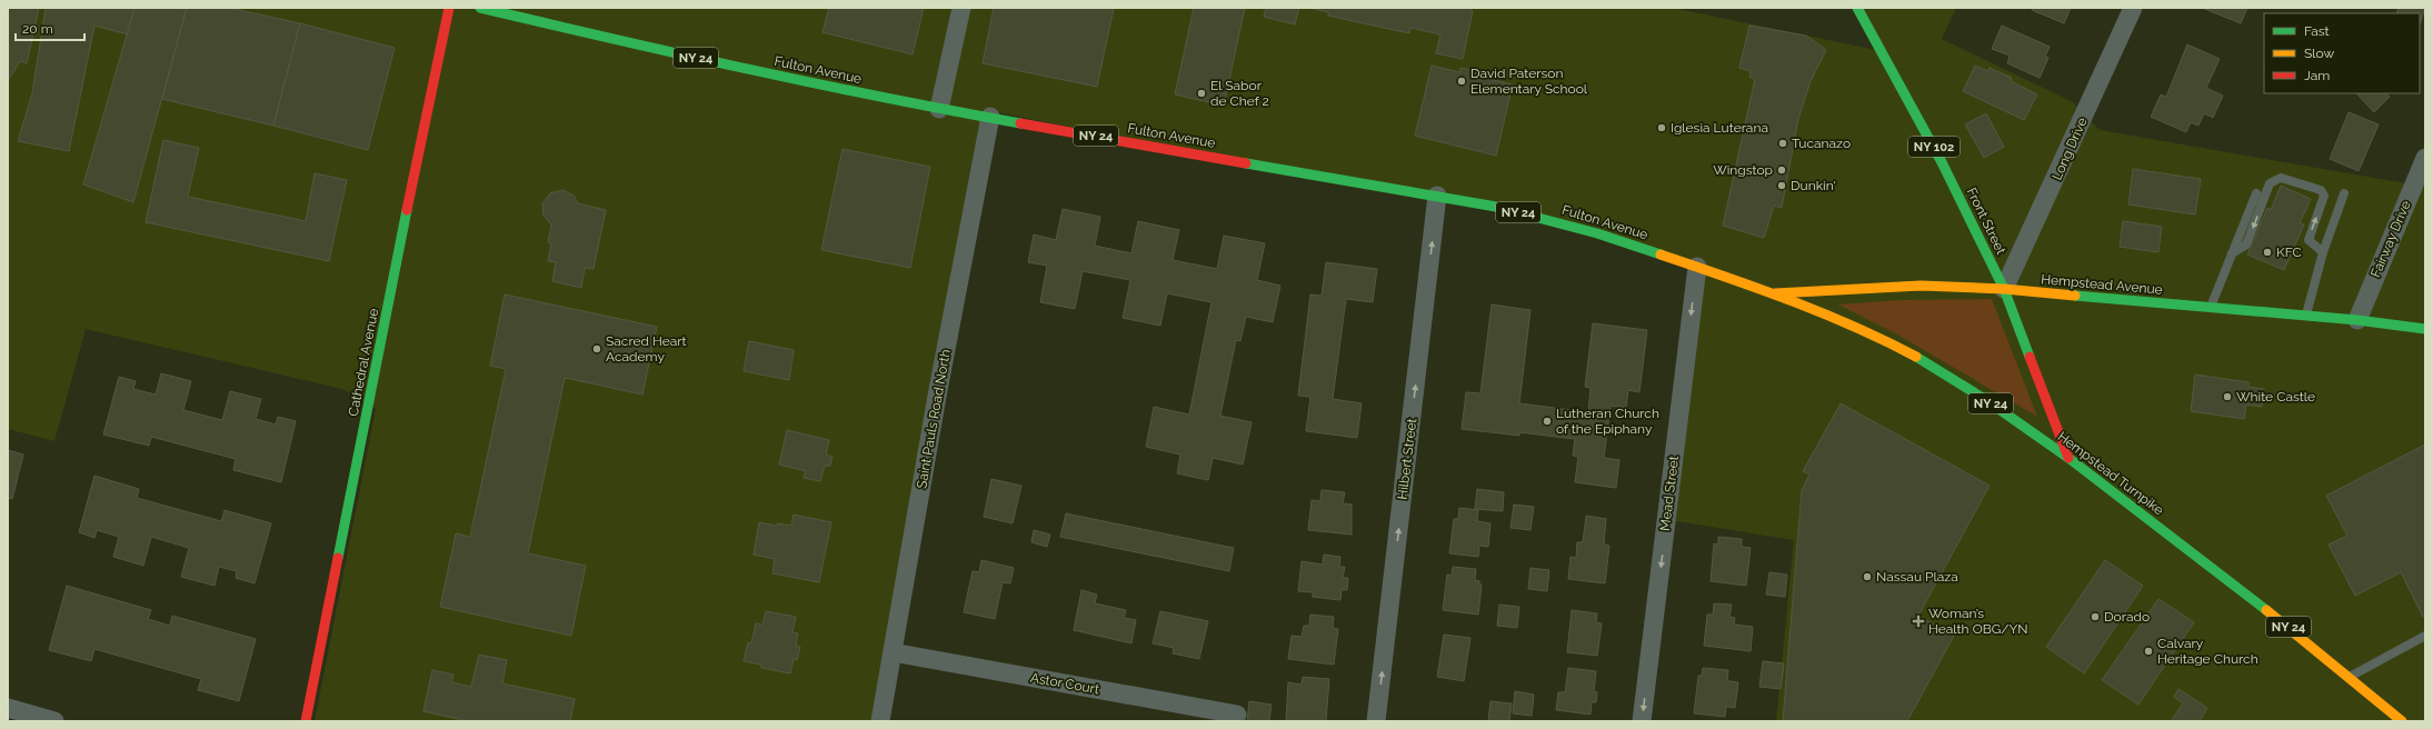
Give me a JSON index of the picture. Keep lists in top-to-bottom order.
{
  "streets": {
    "main road": [
      "NY 24",
      "Fulton Avenue",
      "NY 102",
      "Front Street",
      "Hempstead Avenue",
      "Cathedral Avenue",
      "Hempstead Turnpike"
    ],
    "street": [
      "Long Drive",
      "Fairway Drive",
      "Saint Pauls Road North",
      "Hilbert Street",
      "Mead Street",
      "Astor Court"
    ]
  },
  "crossings": [
    ["Fulton Avenue", "Hempstead Avenue"],
    ["Fulton Avenue", "Saint Pauls Road North"],
    ["Fulton Avenue", "Hilbert Street"],
    ["Fulton Avenue", "Hempstead Turnpike"],
    ["Fulton Avenue", "Mead Street"],
    ["Long Drive", "Front Street"],
    ["Long Drive", "Hempstead Avenue"],
    ["Front Street", "Hempstead Avenue"],
    ["Front Street", "Hempstead Turnpike"],
    ["Fairway Drive", "Hempstead Avenue"],
    ["Hempstead Avenue", "Hempstead Turnpike"],
    ["Saint Pauls Road North", "Astor Court"]
  ],
  "one_way": ["Hilbert Street", "Mead Street"],
  "places": {
    "other": [
      "David Paterson Elementary School",
      "El Sabor de Chef 2",
      "Iglesia Luterana",
      "Tucanazo",
      "Wingstop",
      "Dunkin'",
      "KFC",
      "Sacred Heart Academy",
      "White Castle",
      "Lutheran Church of the Epiphany",
      "Nassau Plaza",
      "Dorado",
      "Calvary Heritage Church"
    ],
    "health": ["Woman’s Health OBG/YN"]
  },
  "legend": ["Fast", "Slow", "Jam"],
  "scale_bar": "20 m"
}
